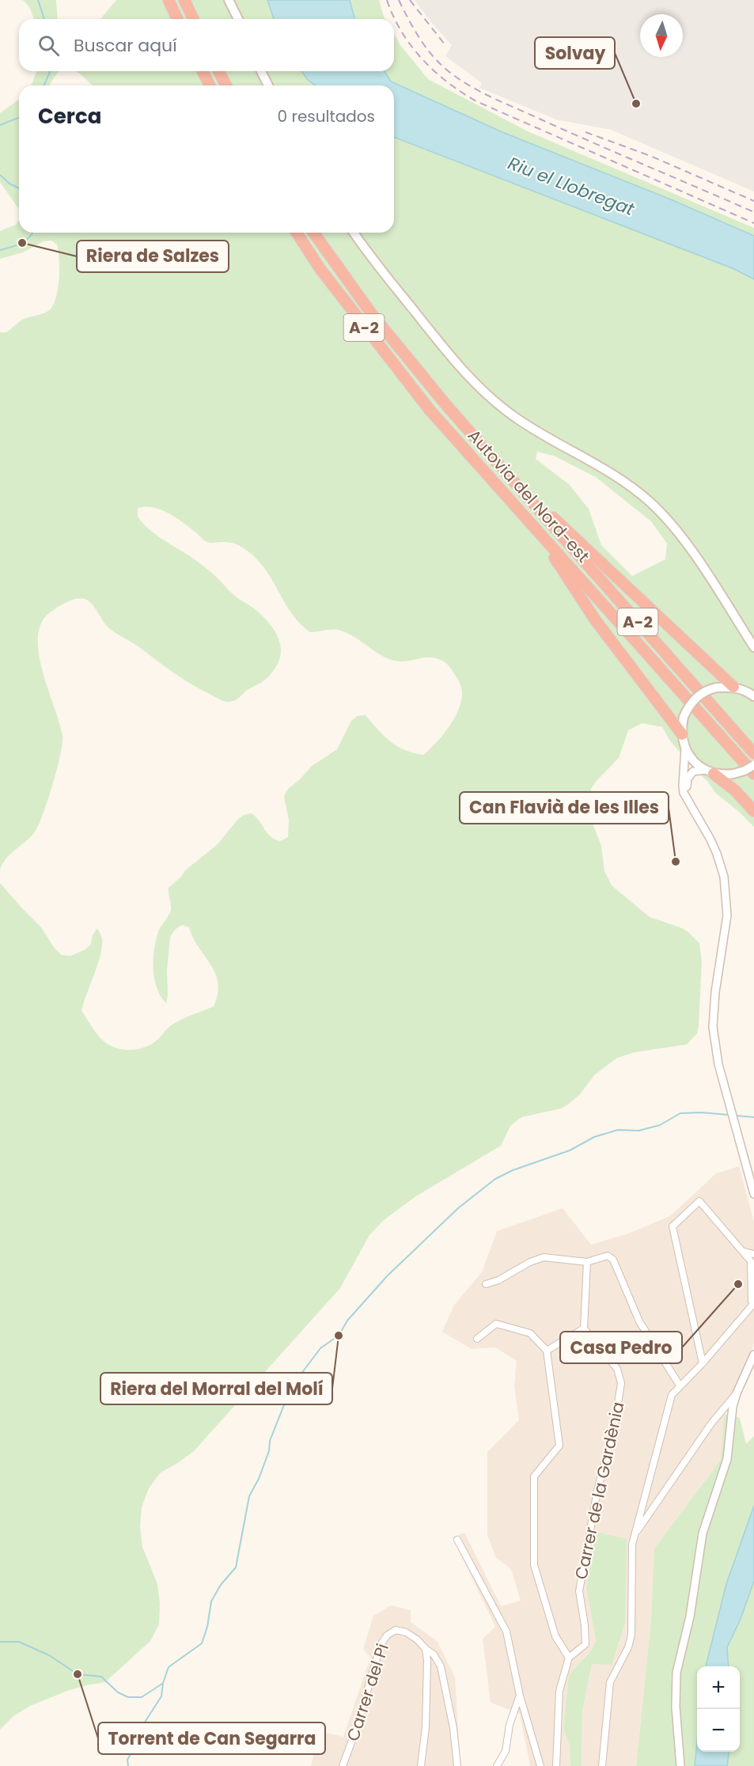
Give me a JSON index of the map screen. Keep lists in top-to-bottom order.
{
  "streets": {
    "highway": ["A-2", "Autovia del Nord-est"],
    "street": ["Carrer de la Gardènia", "Carrer del Pi"]
  },
  "water": ["Riu el Llobregat"],
  "places": [
    "Solvay",
    "Riera de Salzes",
    "Can Flavià de les Illes",
    "Casa Pedro",
    "Riera del Morral del Molí",
    "Torrent de Can Segarra"
  ],
  "north": "bottom",
  "page": {
    "search": "Buscar aquí",
    "heading": ["Cerca", "0 resultados"],
    "map_buttons": ["+", "−"]
  }
}
